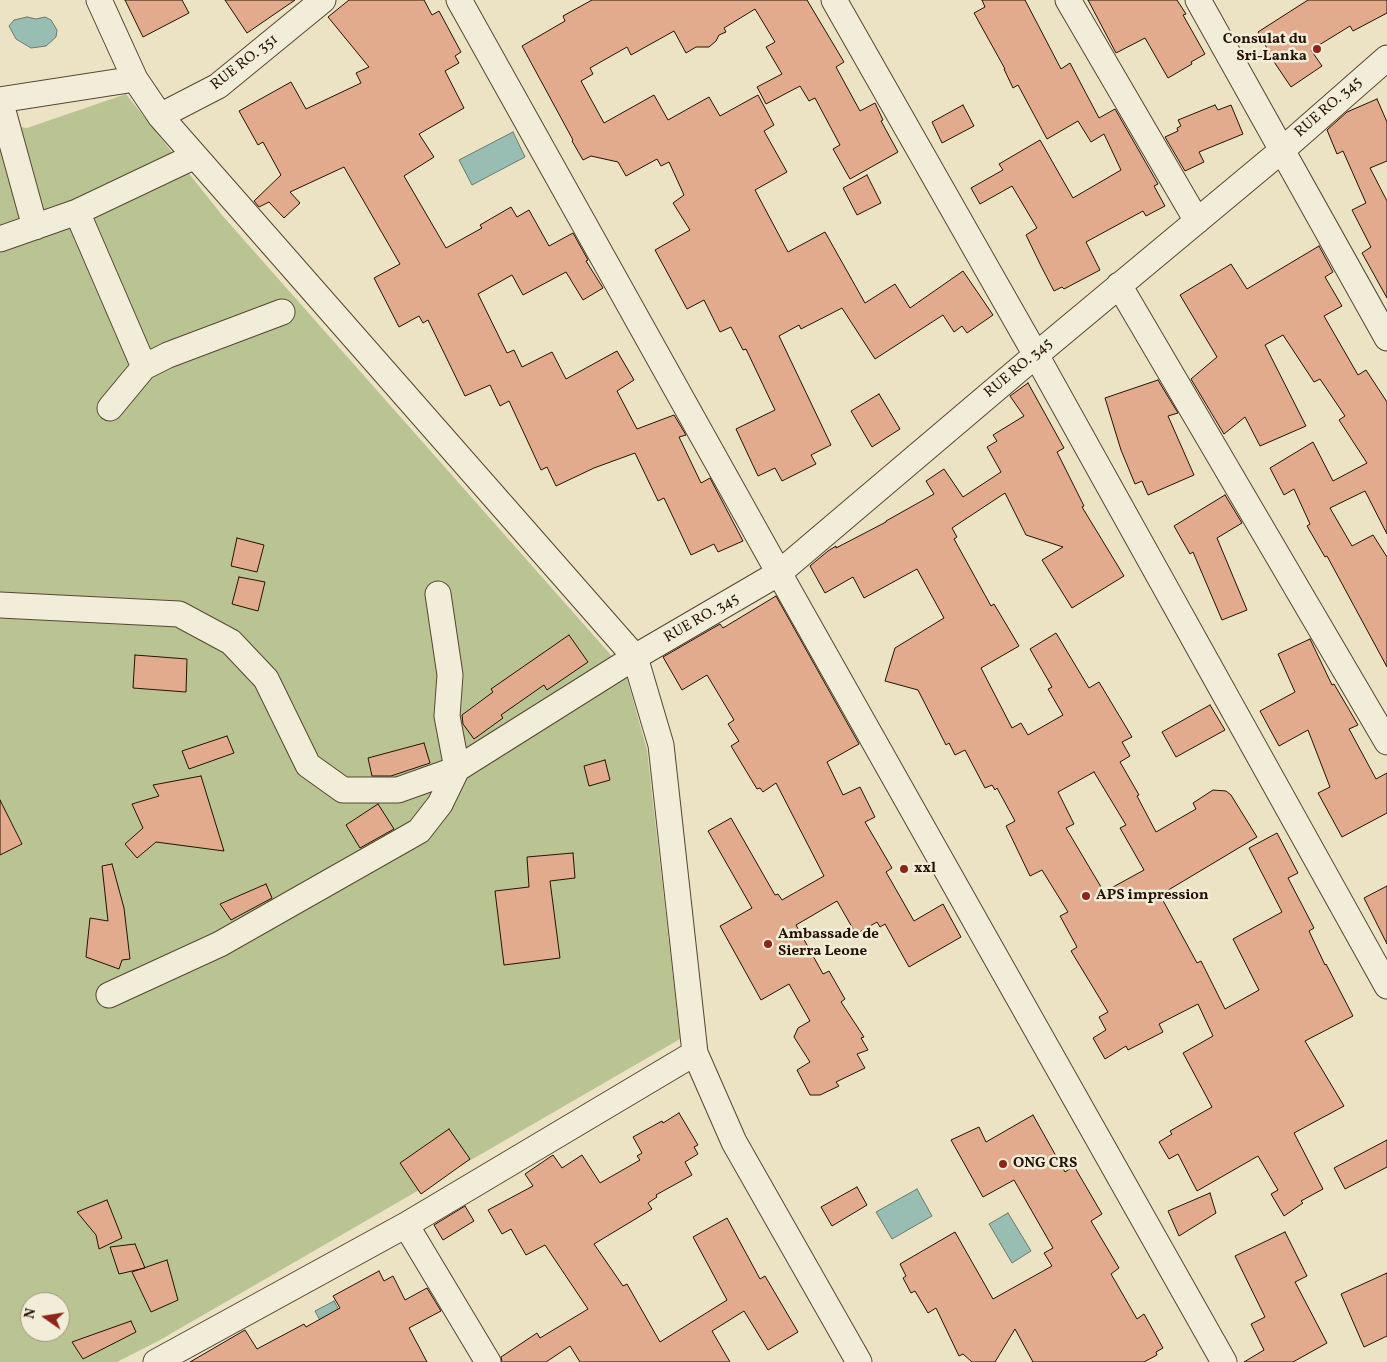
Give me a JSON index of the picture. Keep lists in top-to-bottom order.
{
  "streets": {
    "street": ["RUE RO. 351", "RUE RO. 345"]
  },
  "places": [
    "Consulat du Sri-Lanka",
    "xxl",
    "APS impression",
    "Ambassade de Sierra Leone",
    "ONG CRS"
  ],
  "north": "left"
}
